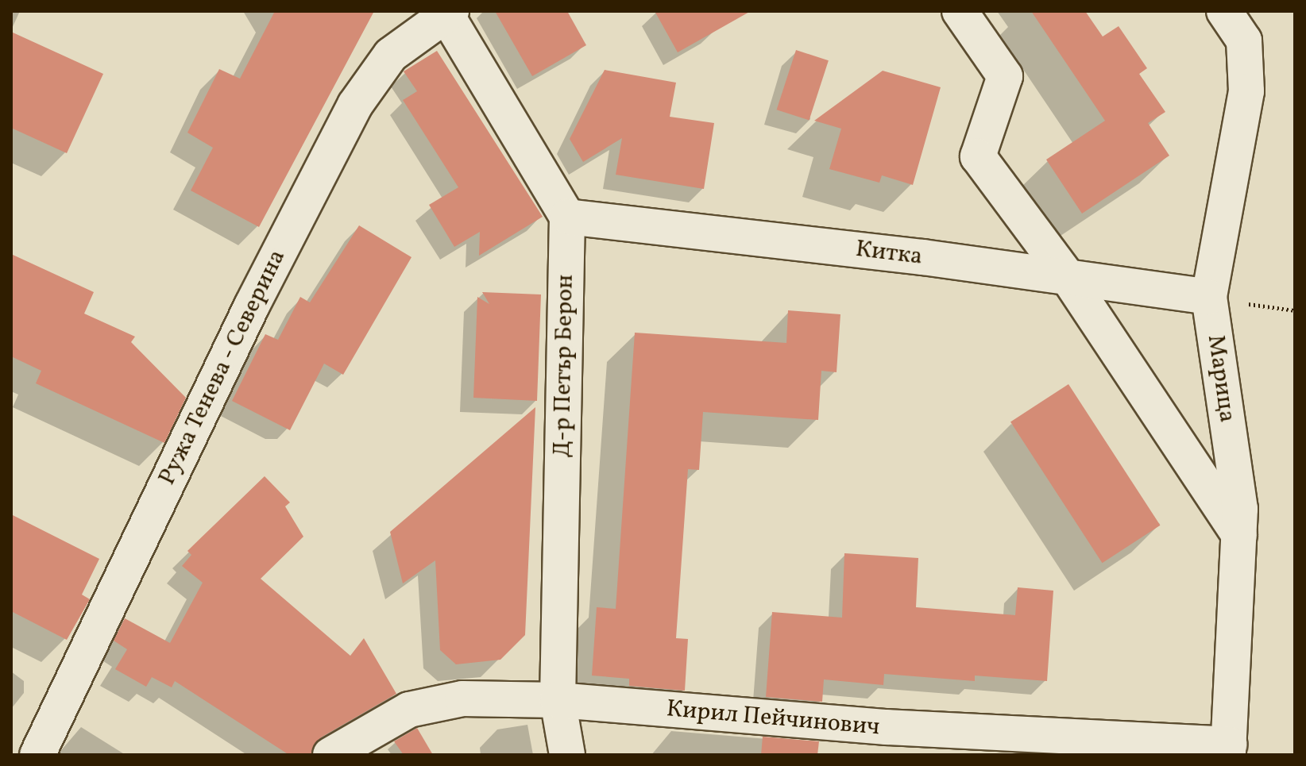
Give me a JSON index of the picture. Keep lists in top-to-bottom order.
{
  "streets": {
    "street": [
      "Китка",
      "Д-р Петър Берон",
      "Ружа Тенева - Северина",
      "Марица",
      "Кирил Пейчинович"
    ]
  },
  "crossings": [
    ["Китка", "Д-р Петър Берон"],
    ["Китка", "Марица"],
    ["Д-р Петър Берон", "Кирил Пейчинович"],
    ["Марица", "Кирил Пейчинович"]
  ]
}
